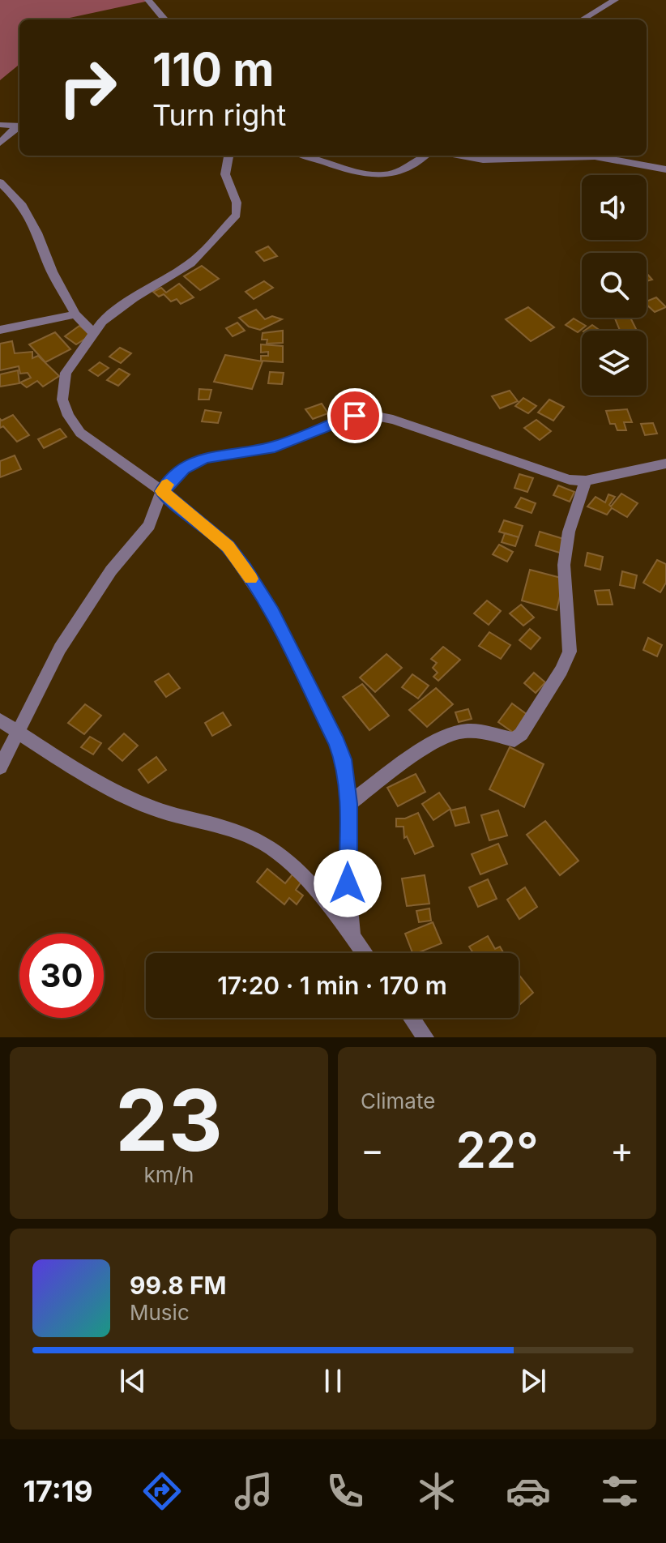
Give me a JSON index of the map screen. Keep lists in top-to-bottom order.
{
  "page": {
    "turn": ["110 m", "Turn right"],
    "limit": "30",
    "trip": "17:20 · 1 min · 170 m",
    "tile": [
      ["23", "km/h"],
      "Climate"
    ],
    "heat": ["−", "22°", "+"],
    "song": ["99.8 FM", "Music"],
    "tabs": "17:19"
  }
}
